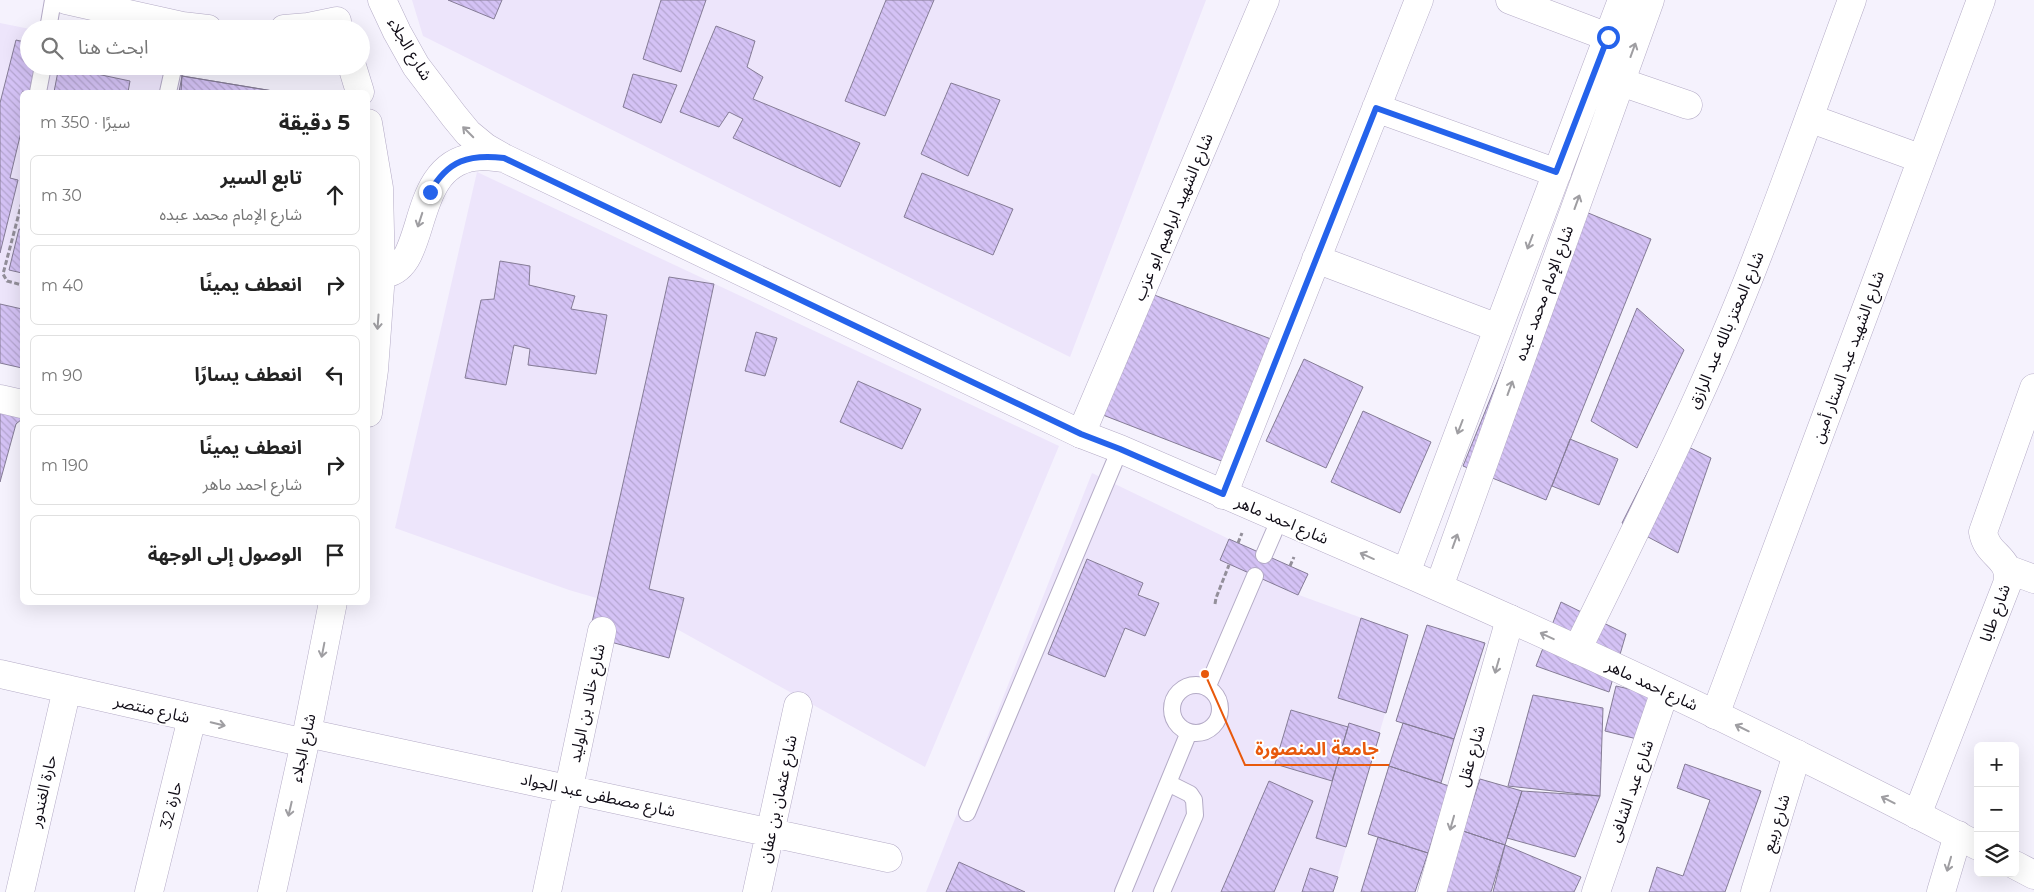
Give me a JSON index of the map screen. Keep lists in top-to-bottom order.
{
  "streets": {
    "street": [
      "شارع الجلاء",
      "شارع الشهيد ابراهيم ابو عزب",
      "شارع الإمام محمد عبده",
      "شارع المعتز بالله عبد الرازق",
      "شارع الشهيد عبد الستار أمين",
      "شارع احمد ماهر",
      "شارع طابا",
      "شارع خالد بن الوليد",
      "شارع منتصر",
      "شارع عقل",
      "حارة الغندور",
      "شارع عبد الشافى",
      "شارع مصطفى عبد الجواد",
      "شارع عثمان بن عفان",
      "حارة 32",
      "شارع ربيع"
    ]
  },
  "crossings": [
    ["شارع الجلاء", "شارع احمد ماهر"],
    ["شارع الجلاء", "شارع منتصر"],
    ["شارع الجلاء", "شارع مصطفى عبد الجواد"],
    ["شارع الشهيد ابراهيم ابو عزب", "شارع احمد ماهر"],
    ["شارع الإمام محمد عبده", "شارع احمد ماهر"],
    ["شارع المعتز بالله عبد الرازق", "شارع احمد ماهر"],
    ["شارع الشهيد عبد الستار أمين", "شارع احمد ماهر"],
    ["شارع احمد ماهر", "شارع طابا"],
    ["شارع احمد ماهر", "شارع عقل"],
    ["شارع احمد ماهر", "شارع عبد الشافى"],
    ["شارع احمد ماهر", "شارع ربيع"],
    ["شارع خالد بن الوليد", "شارع مصطفى عبد الجواد"],
    ["شارع منتصر", "حارة الغندور"],
    ["شارع منتصر", "شارع مصطفى عبد الجواد"],
    ["شارع منتصر", "حارة 32"],
    ["شارع مصطفى عبد الجواد", "شارع عثمان بن عفان"]
  ],
  "one_way": ["شارع الجلاء", "شارع منتصر", "شارع عقل"],
  "places": ["جامعة المنصورة"],
  "page": {
    "search": "ابحث هنا",
    "heading": ["5 دقيقة", "سيرًا · 350 m"],
    "list": [
      ["تابع السير", "شارع الإمام محمد عبده", "30 m"],
      ["انعطف يمينًا", "40 m"],
      ["انعطف يسارًا", "90 m"],
      ["انعطف يمينًا", "شارع احمد ماهر", "190 m"],
      "الوصول إلى الوجهة"
    ],
    "map_buttons": ["+", "−"]
  }
}
